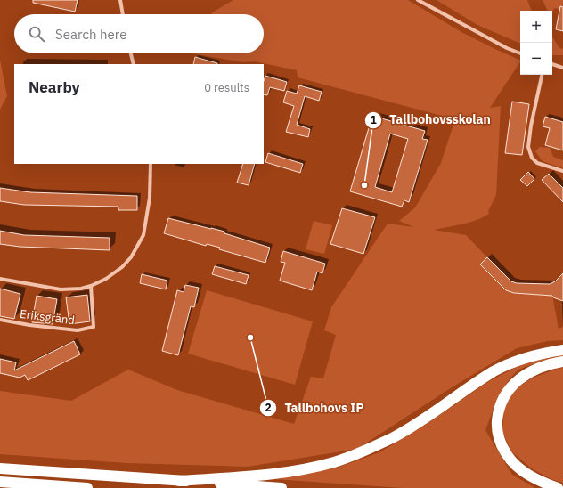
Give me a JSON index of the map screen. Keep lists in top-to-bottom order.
{
  "streets": {
    "street": ["Eriksgränd"]
  },
  "places": ["Tallbohovsskolan", "Tallbohovs IP"],
  "page": {
    "map_buttons": ["+", "−"],
    "search": "Search here",
    "heading": ["Nearby", "0 results"]
  }
}
